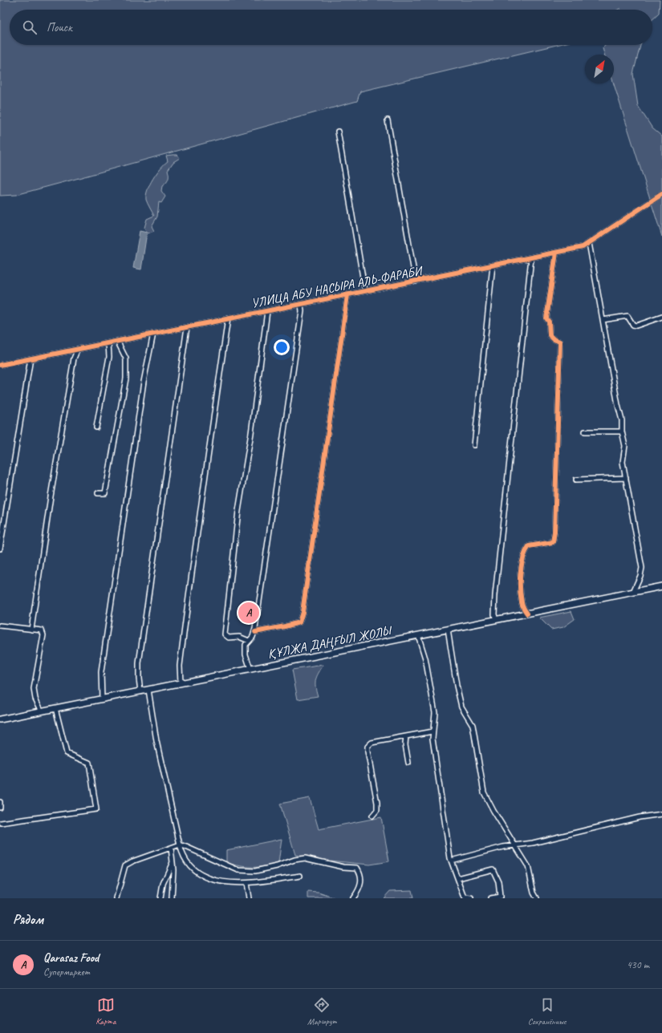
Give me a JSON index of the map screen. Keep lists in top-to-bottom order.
{
  "streets": {
    "main road": ["ҚҰЛЖА ДАҢҒЫЛ ЖОЛЫ"],
    "street": ["УЛИЦА АБУ НАСЫРА АЛЬ-ФАРАБИ"]
  },
  "north": "top right",
  "page": {
    "search": "Поиск",
    "pins": "A",
    "heading": "Рядом",
    "list": [
      {
        "mark": "A",
        "name": "Qarasaz Food",
        "note": "Супермаркет",
        "value": "430 m"
      }
    ],
    "nav": ["Карта", "Маршрут", "Сохранённые"]
  }
}
